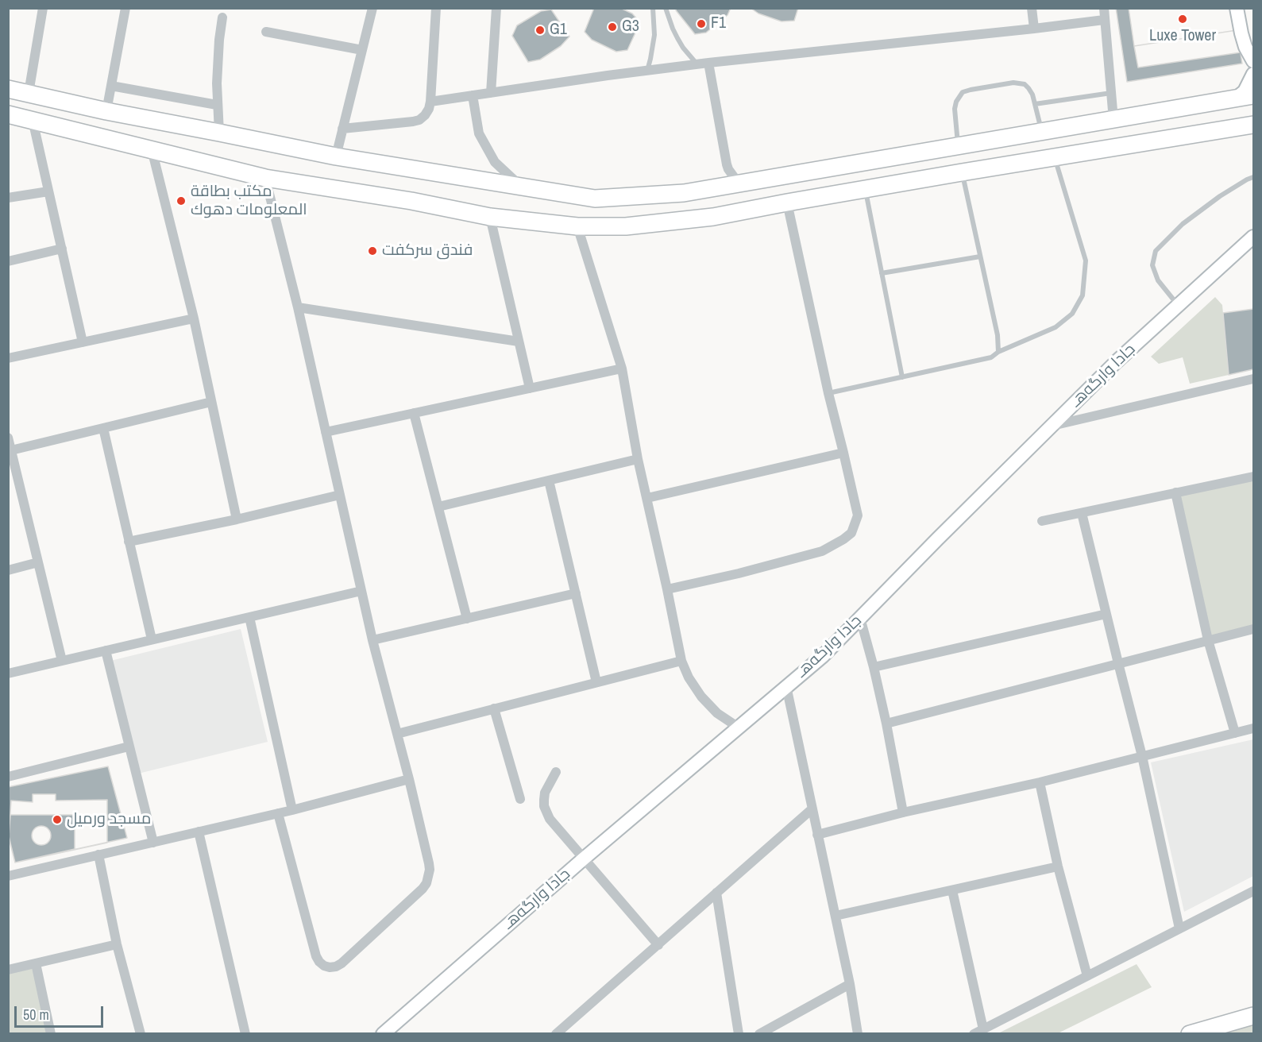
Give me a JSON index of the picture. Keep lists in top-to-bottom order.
{
  "streets": {
    "street": ["جادا وارگه‌هـ"]
  },
  "places": [
    "Luxe Tower",
    "F1",
    "G3",
    "G1",
    "مكتب بطاقة المعلومات دهوك",
    "فندق سركفت",
    "مسجد ورميل"
  ],
  "scale_bar": "50 m"
}
